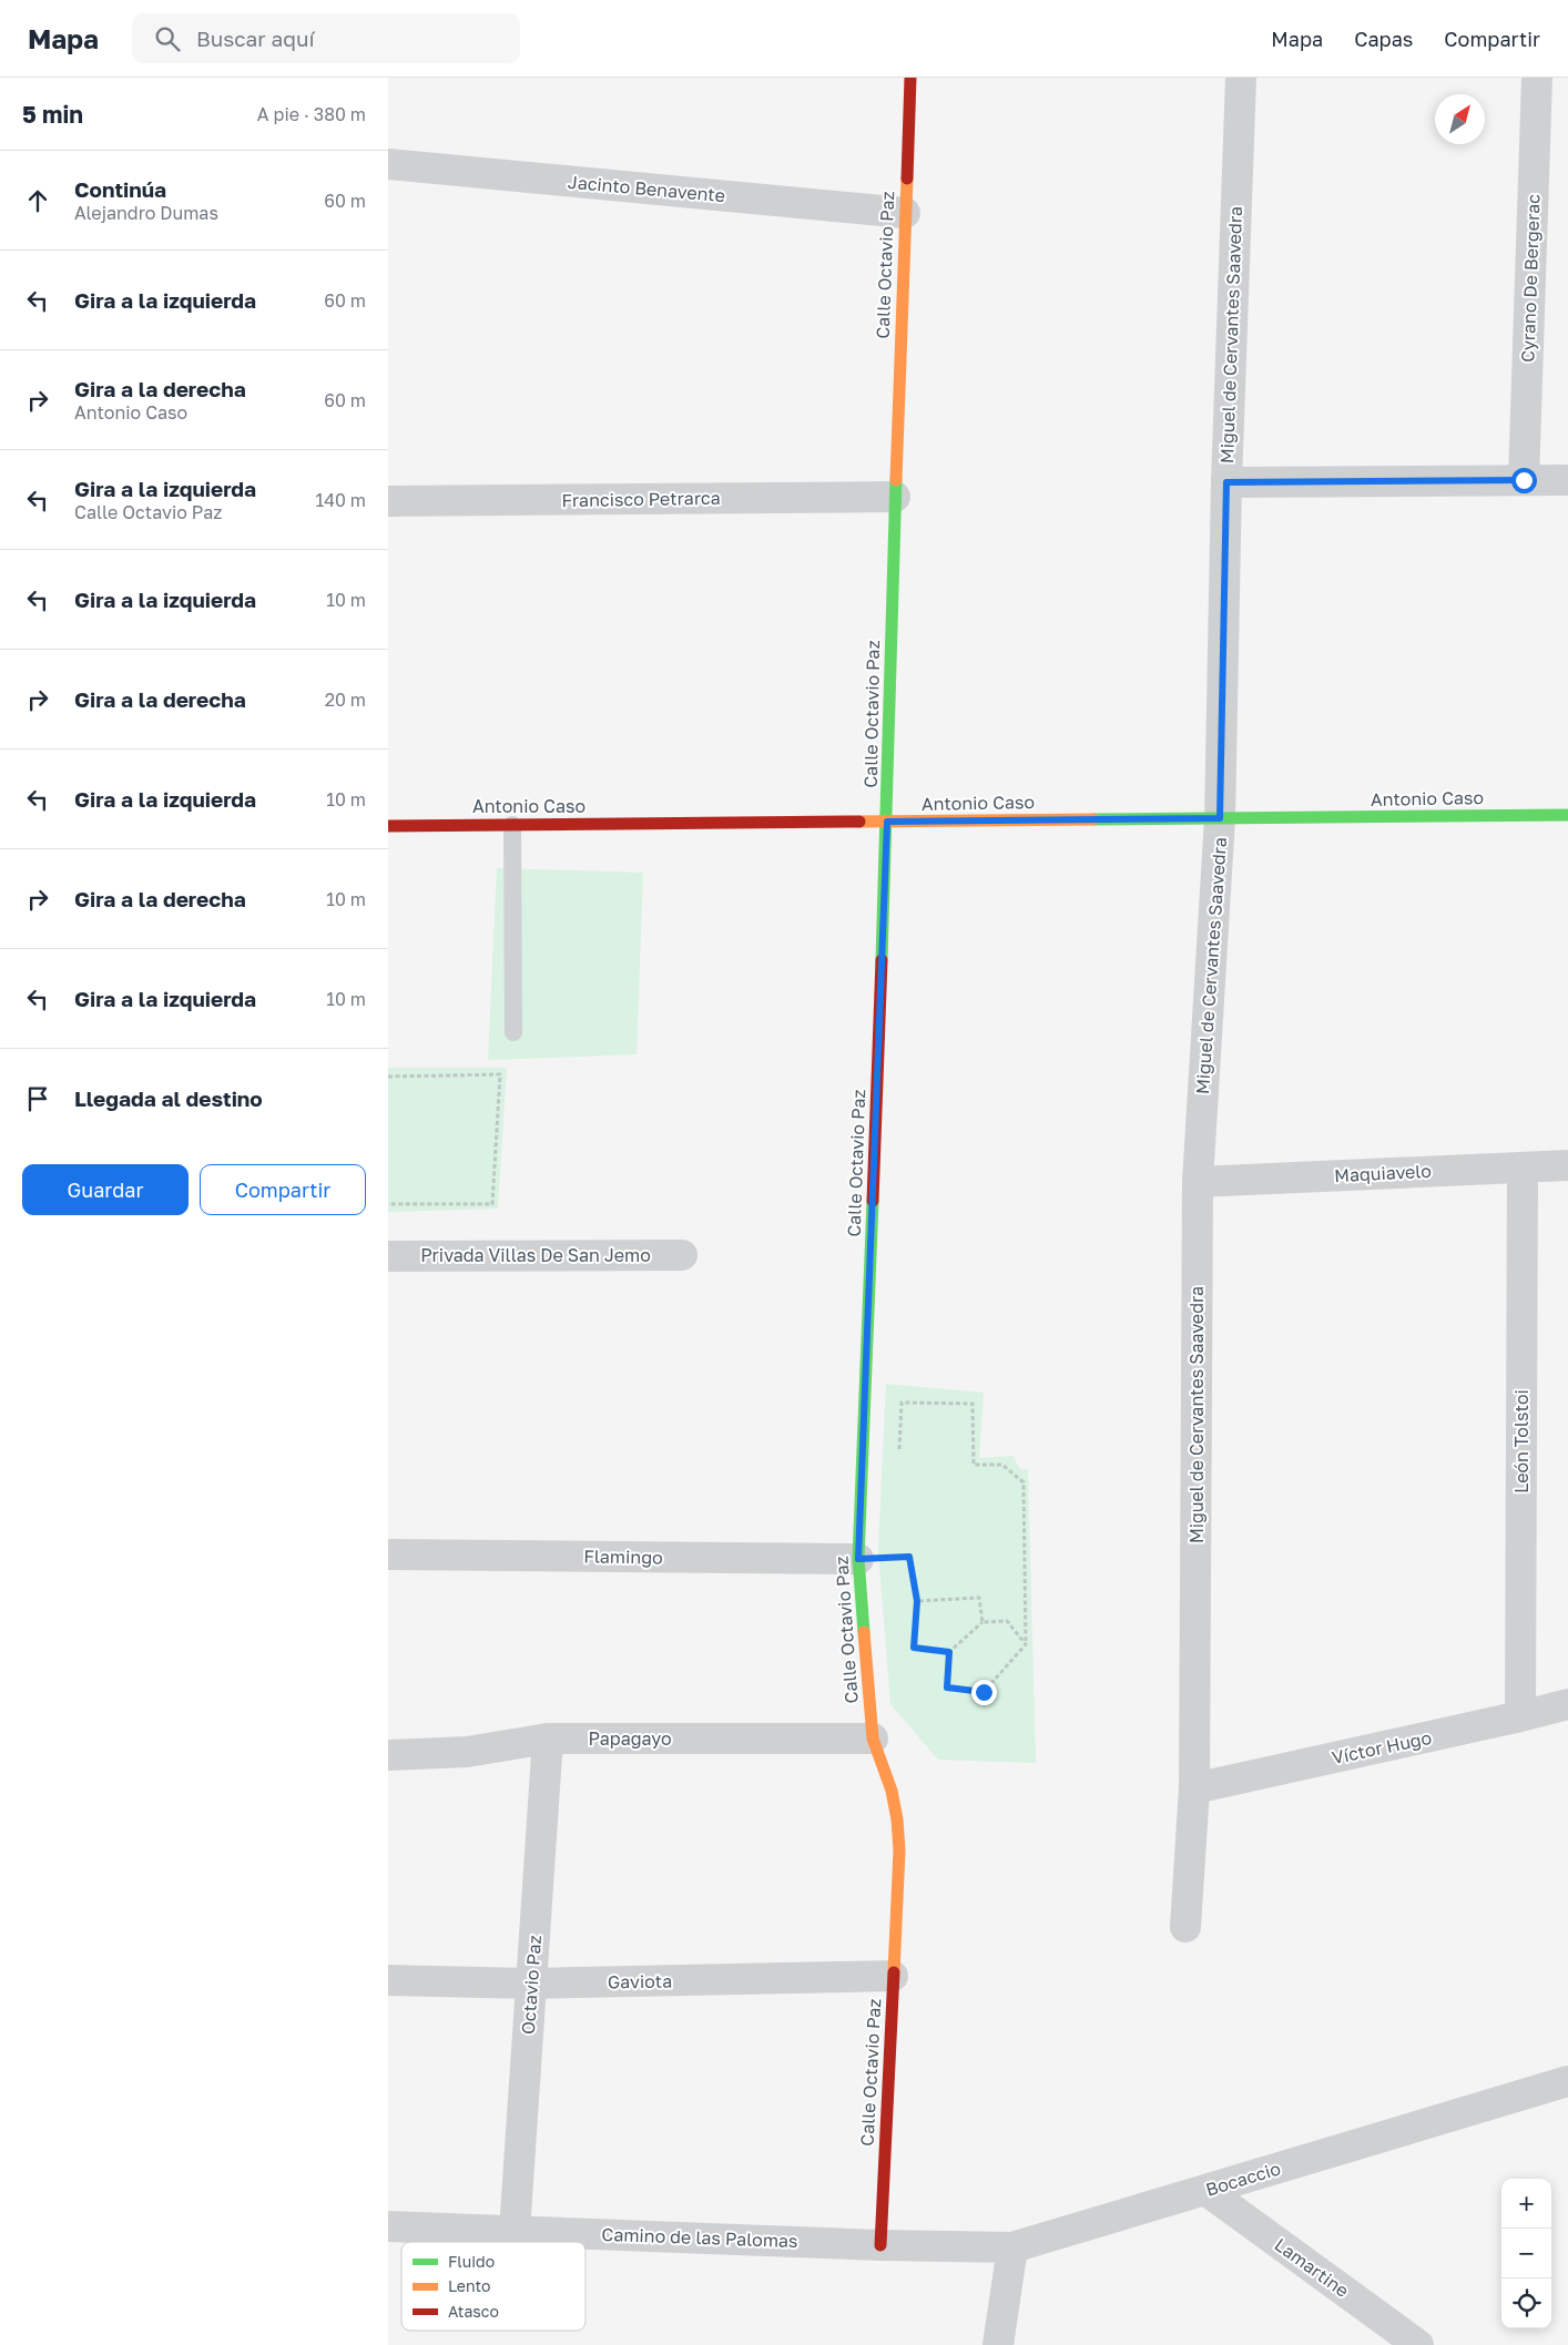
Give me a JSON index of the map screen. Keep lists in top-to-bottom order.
{
  "streets": {
    "street": [
      "Jacinto Benavente",
      "Calle Octavio Paz",
      "Cyrano De Bergerac",
      "Miguel de Cervantes Saavedra",
      "Francisco Petrarca",
      "Antonio Caso",
      "Maquiavelo",
      "Privada Villas De San Jemo",
      "León Tolstoi",
      "Flamingo",
      "Papagayo",
      "Víctor Hugo",
      "Gaviota",
      "Octavio Paz",
      "Bocaccio",
      "Camino de las Palomas",
      "Lamartine"
    ]
  },
  "crossings": [
    ["Jacinto Benavente", "Calle Octavio Paz"],
    ["Calle Octavio Paz", "Francisco Petrarca"],
    ["Calle Octavio Paz", "Antonio Caso"],
    ["Calle Octavio Paz", "Flamingo"],
    ["Calle Octavio Paz", "Papagayo"],
    ["Calle Octavio Paz", "Gaviota"],
    ["Calle Octavio Paz", "Camino de las Palomas"],
    ["Miguel de Cervantes Saavedra", "Antonio Caso"],
    ["Miguel de Cervantes Saavedra", "Maquiavelo"],
    ["Miguel de Cervantes Saavedra", "Víctor Hugo"],
    ["Maquiavelo", "León Tolstoi"],
    ["León Tolstoi", "Víctor Hugo"],
    ["Papagayo", "Octavio Paz"],
    ["Gaviota", "Octavio Paz"],
    ["Octavio Paz", "Camino de las Palomas"],
    ["Bocaccio", "Camino de las Palomas"],
    ["Bocaccio", "Lamartine"]
  ],
  "legend": ["Fluido", "Lento", "Atasco"],
  "north": "top right",
  "page": {
    "header": "Mapa",
    "search": "Buscar aquí",
    "nav": ["Mapa", "Capas", "Compartir"],
    "heading": ["5 min", "A pie · 380 m"],
    "list": [
      ["Continúa", "Alejandro Dumas", "60 m"],
      ["Gira a la izquierda", "60 m"],
      ["Gira a la derecha", "Antonio Caso", "60 m"],
      ["Gira a la izquierda", "Calle Octavio Paz", "140 m"],
      ["Gira a la izquierda", "10 m"],
      ["Gira a la derecha", "20 m"],
      ["Gira a la izquierda", "10 m"],
      ["Gira a la derecha", "10 m"],
      ["Gira a la izquierda", "10 m"],
      "Llegada al destino"
    ],
    "buttons": ["Guardar", "Compartir"],
    "map_buttons": ["+", "−"]
  }
}
